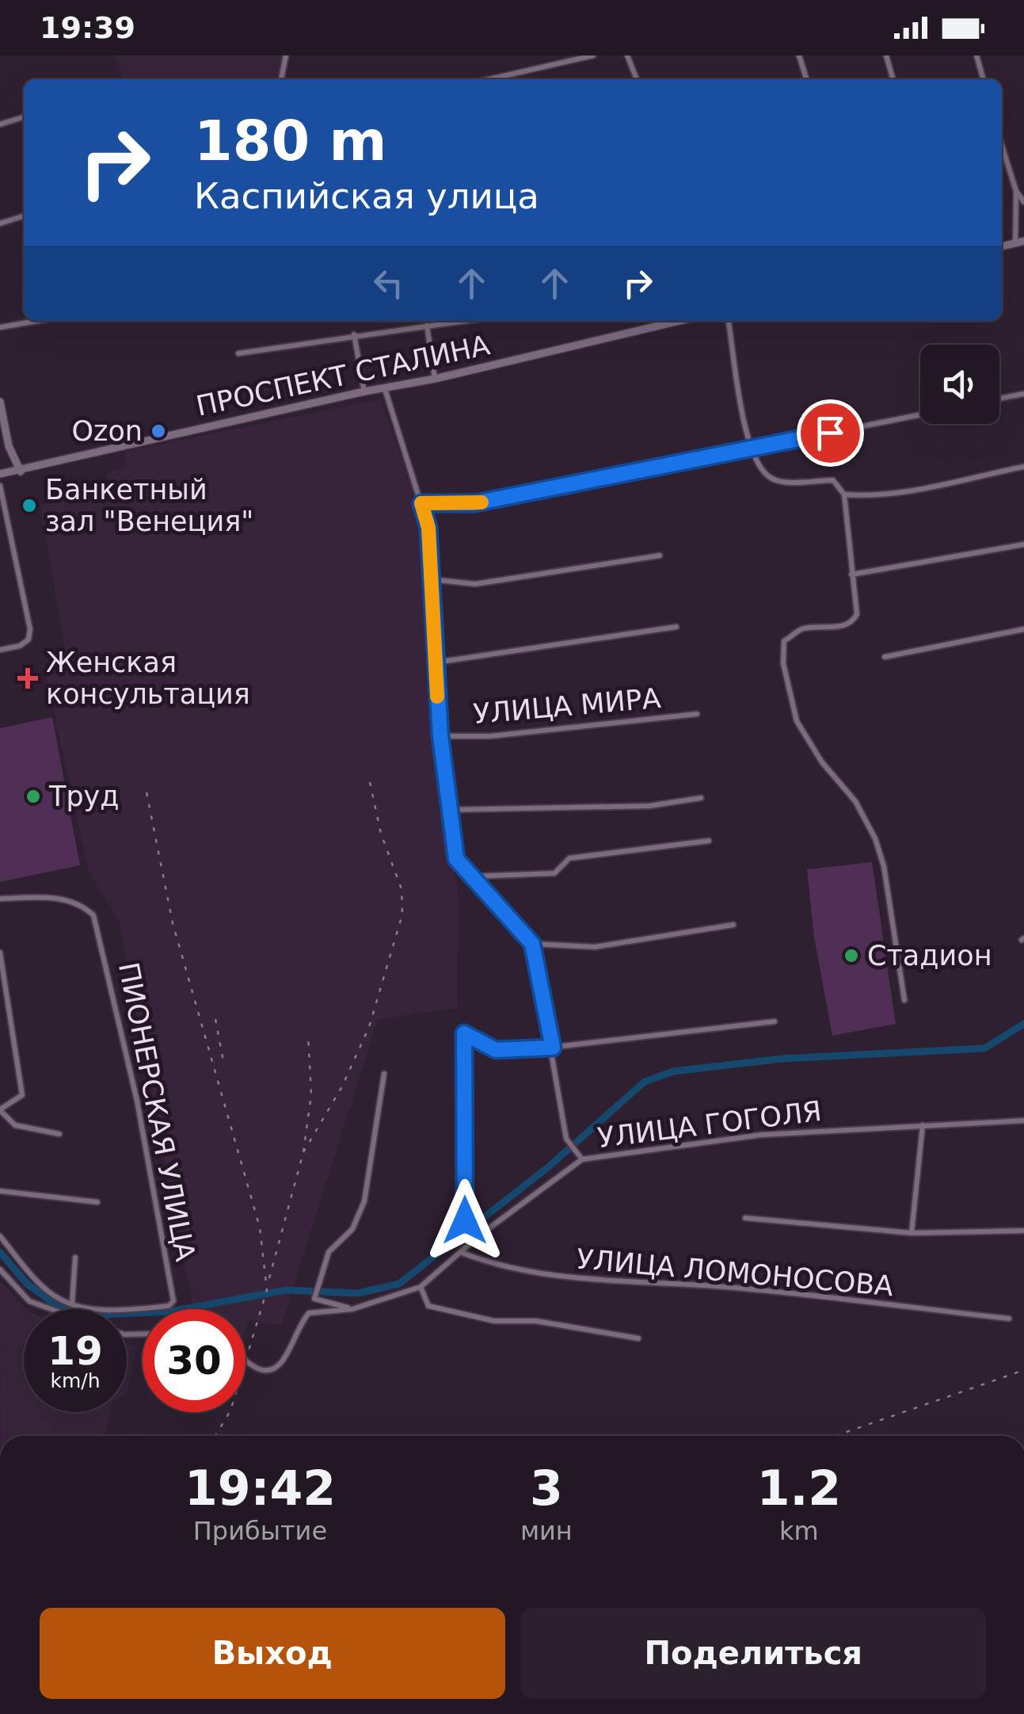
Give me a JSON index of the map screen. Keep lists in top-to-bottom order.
{
  "streets": {
    "street": [
      "ПРОСПЕКТ СТАЛИНА",
      "УЛИЦА МИРА",
      "ПИОНЕРСКАЯ УЛИЦА",
      "УЛИЦА ГОГОЛЯ",
      "УЛИЦА ЛОМОНОСОВА"
    ]
  },
  "crossings": [
    ["УЛИЦА ГОГОЛЯ", "УЛИЦА ЛОМОНОСОВА"]
  ],
  "places": {
    "other": [
      "Ozon",
      "Банкетный зал \"Венеция\"",
      "Труд",
      "Стадион"
    ],
    "health": ["Женская консультация"]
  },
  "page": {
    "status": "19:39",
    "turn": ["180 m", "Каспийская улица"],
    "speed": "19 km/h",
    "limit": "30",
    "eta": [
      "19:42",
      "Прибытие",
      "3",
      "мин",
      "1.2",
      "km"
    ],
    "buttons": ["Выход", "Поделиться"]
  }
}
